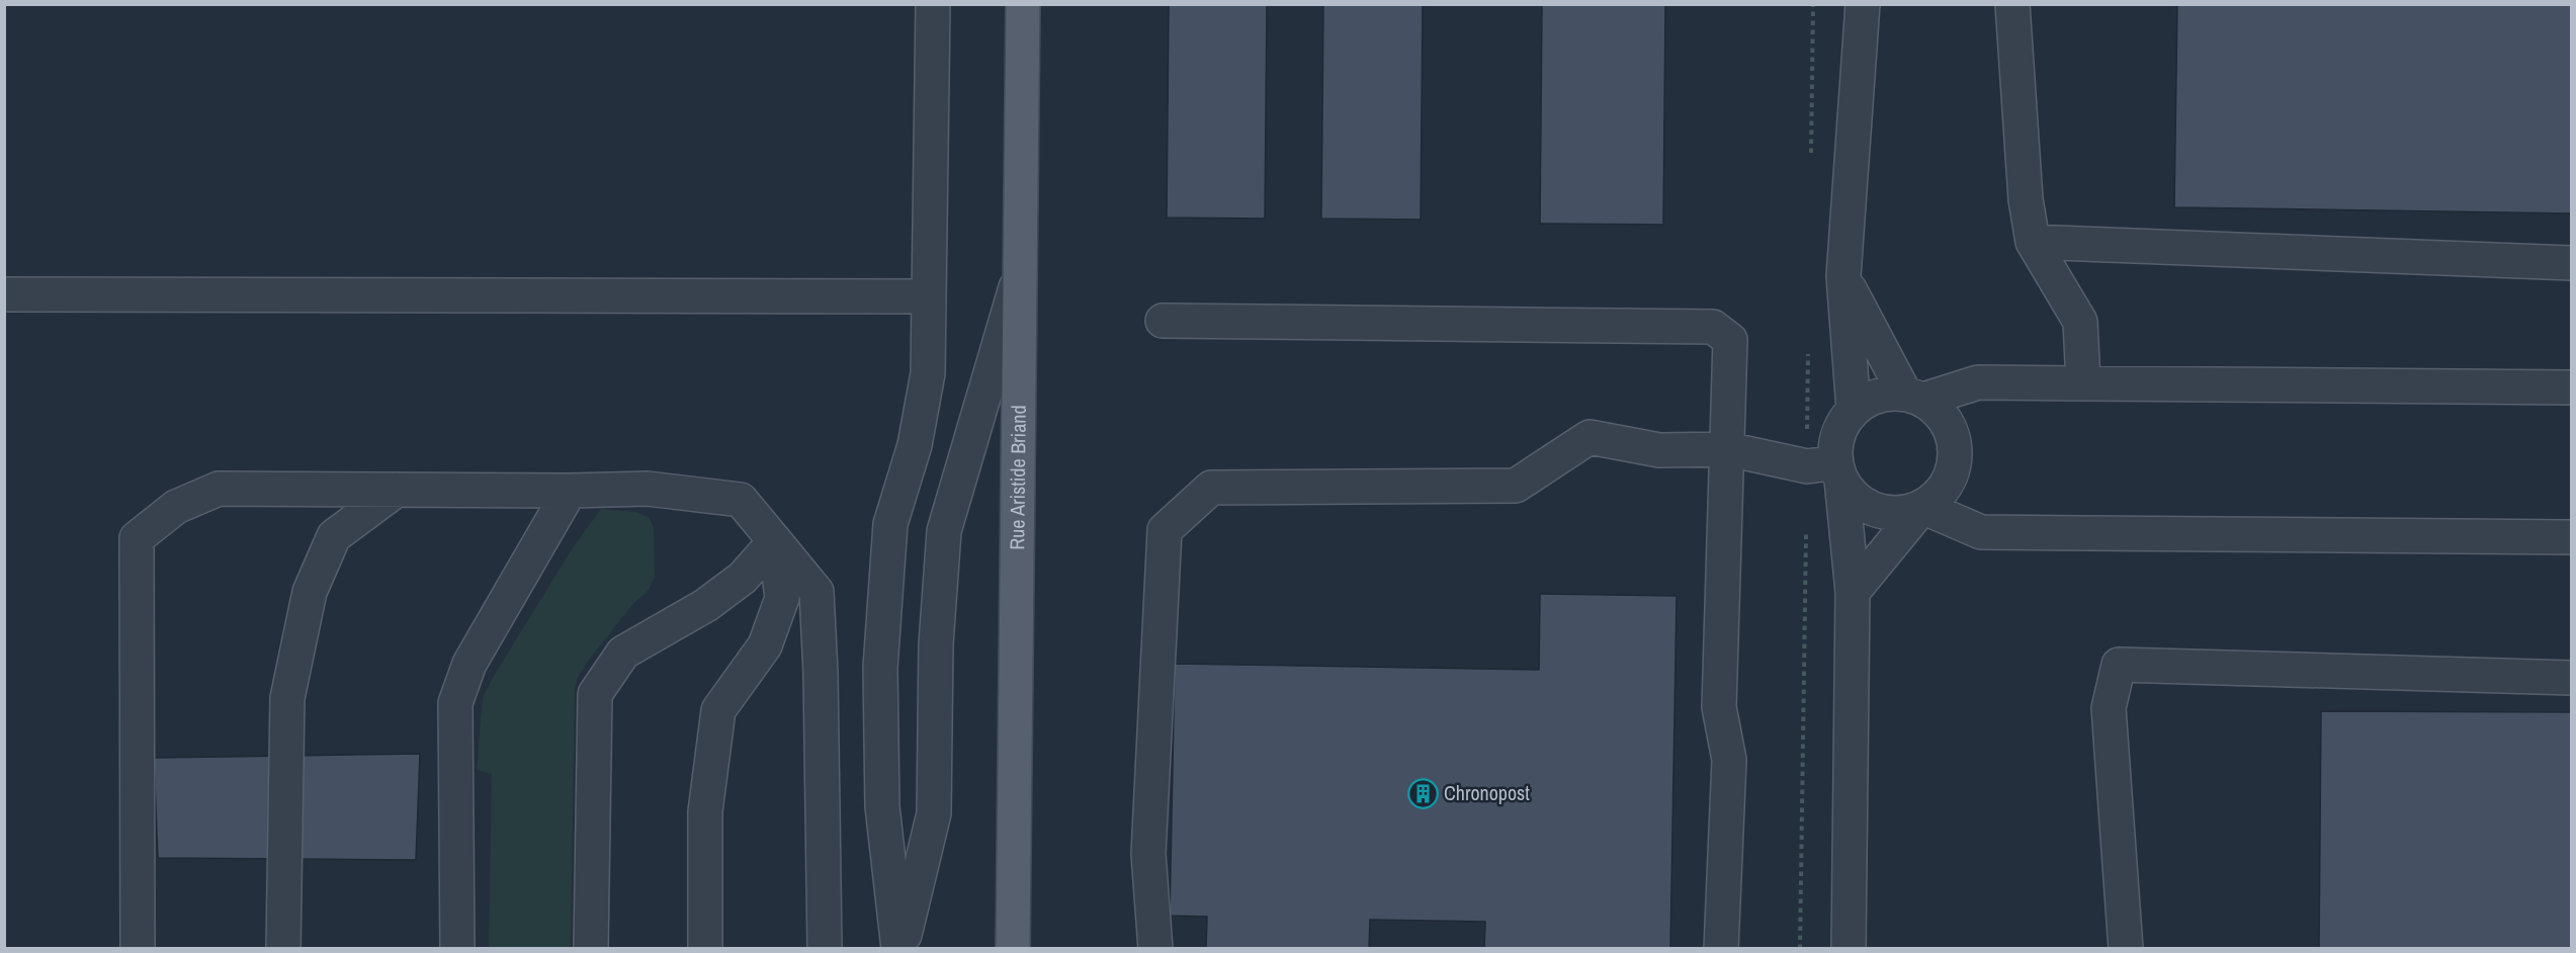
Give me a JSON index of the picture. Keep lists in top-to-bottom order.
{
  "streets": {
    "main road": ["Rue Aristide Briand"]
  },
  "places": {
    "building": ["Chronopost"]
  }
}
